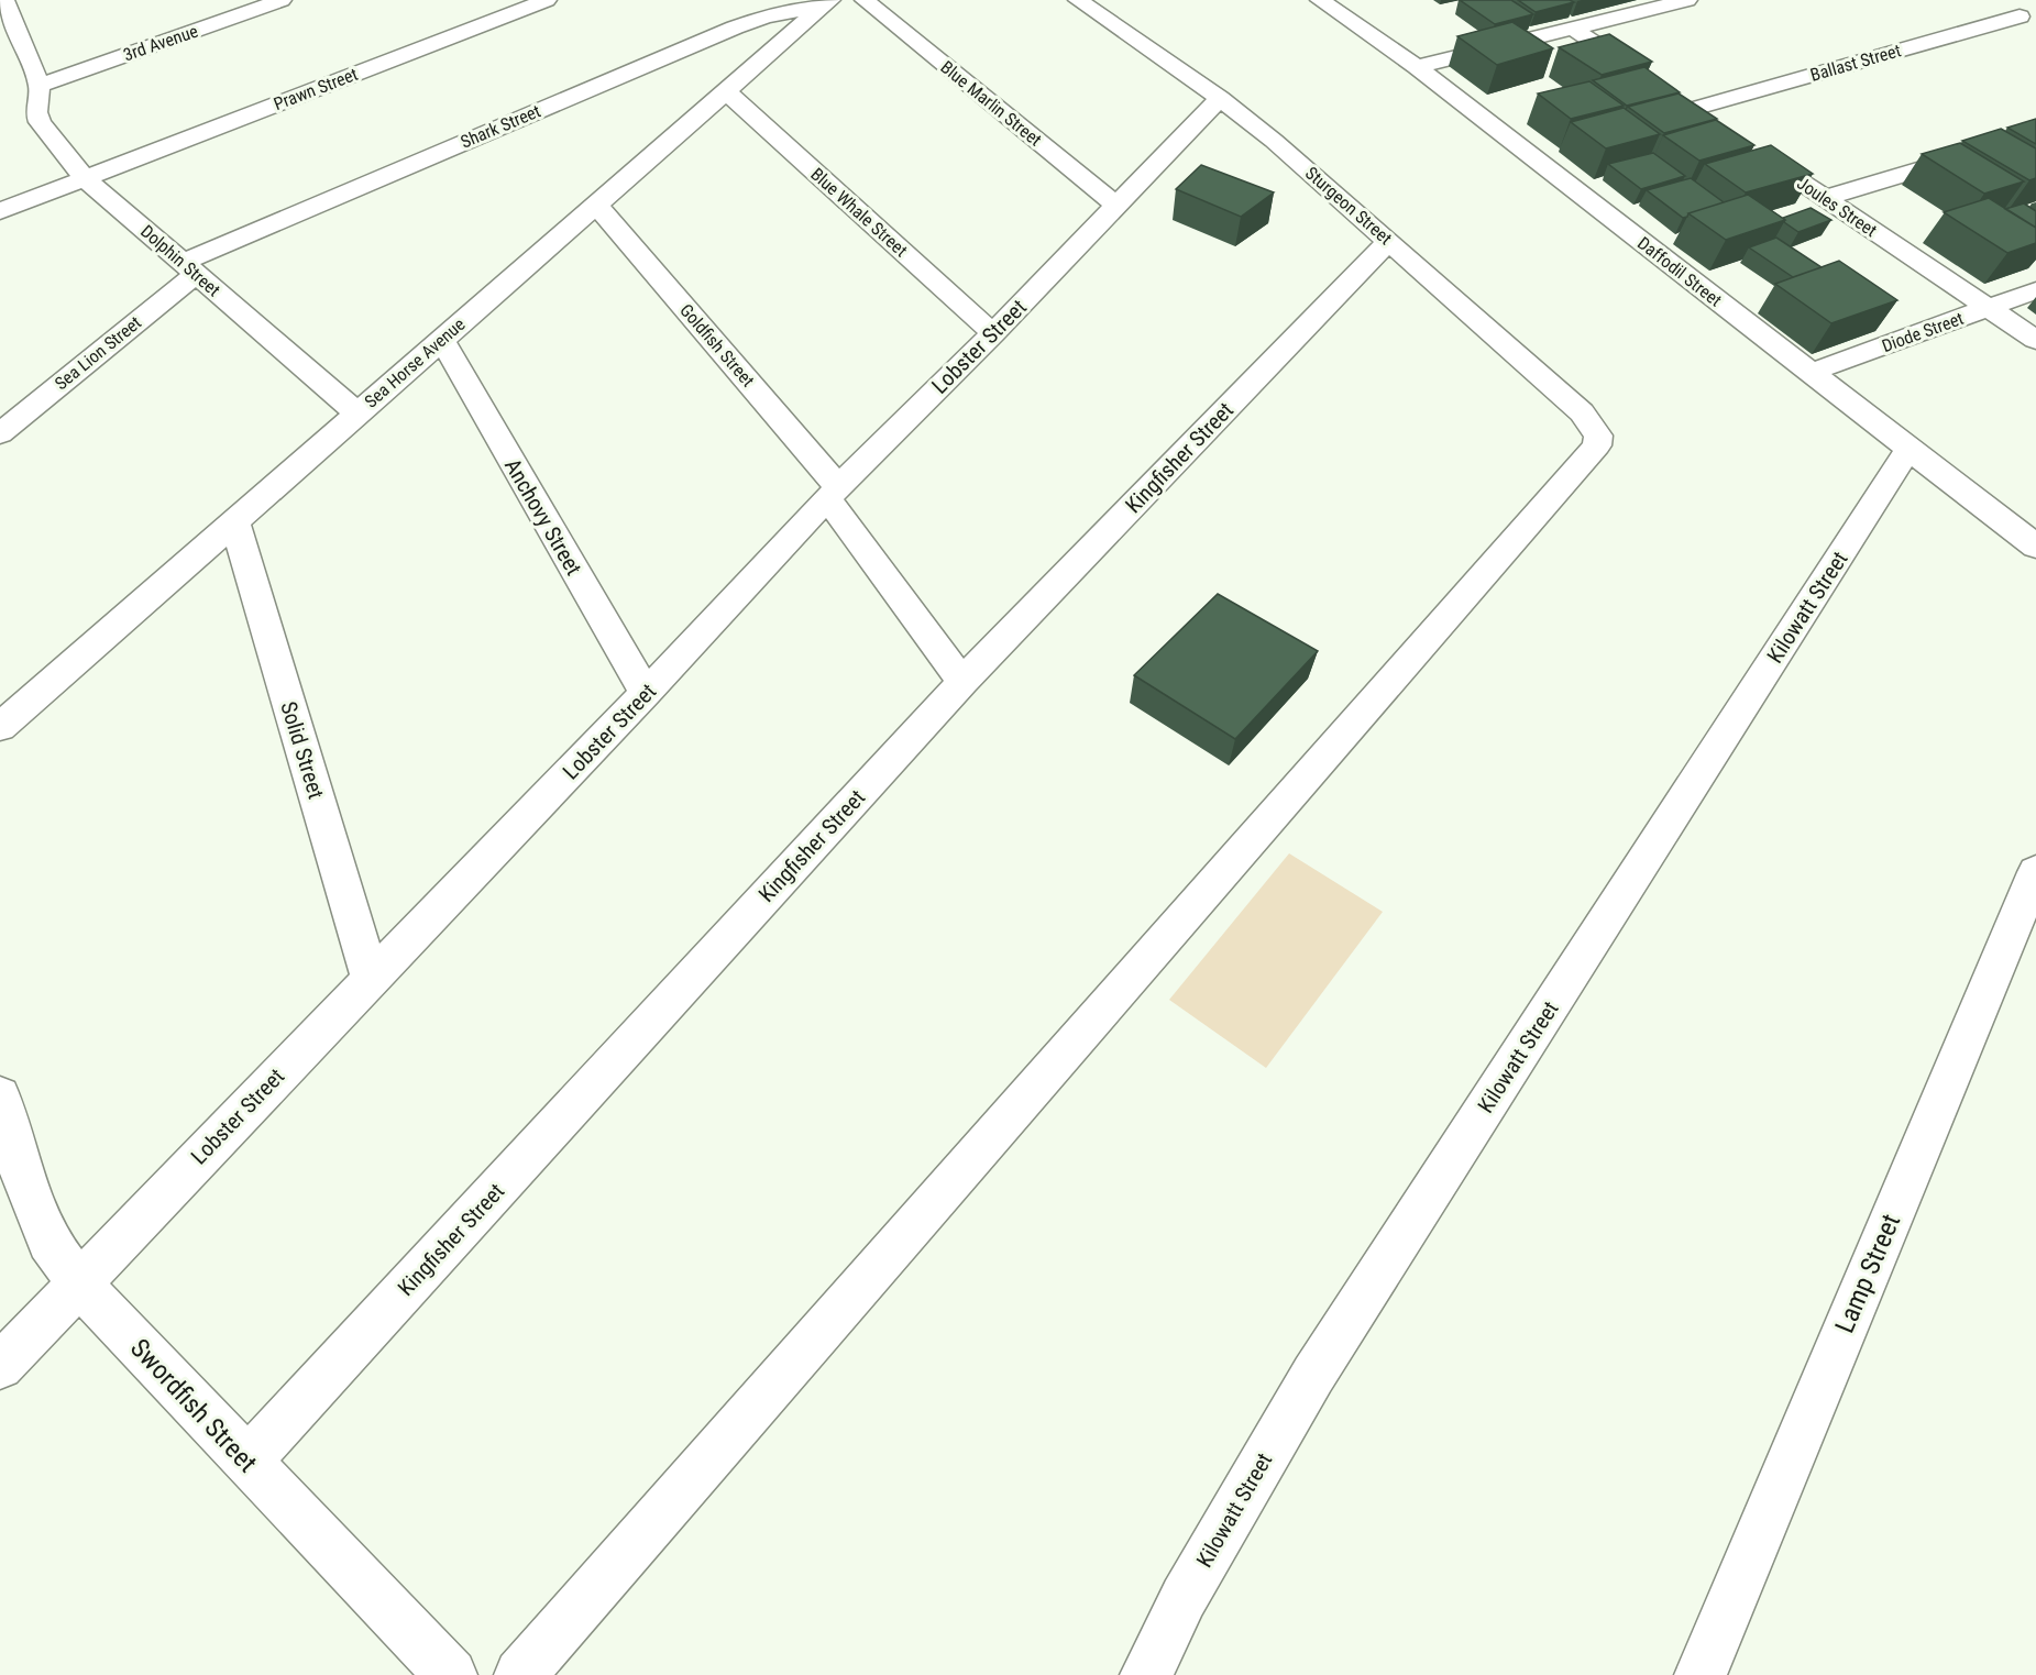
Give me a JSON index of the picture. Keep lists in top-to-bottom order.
{
  "streets": {
    "street": [
      "3rd Avenue",
      "Ballast Street",
      "Prawn Street",
      "Blue Marlin Street",
      "Shark Street",
      "Sturgeon Street",
      "Joules Street",
      "Blue Whale Street",
      "Dolphin Street",
      "Daffodil Street",
      "Diode Street",
      "Goldfish Street",
      "Lobster Street",
      "Sea Lion Street",
      "Sea Horse Avenue",
      "Kingfisher Street",
      "Anchovy Street",
      "Kilowatt Street",
      "Solid Street",
      "Lamp Street",
      "Swordfish Street"
    ]
  },
  "crossings": [
    ["3rd Avenue", "Dolphin Street"],
    ["Prawn Street", "Dolphin Street"],
    ["Blue Marlin Street", "Lobster Street"],
    ["Shark Street", "Dolphin Street"],
    ["Shark Street", "Sea Lion Street"],
    ["Shark Street", "Sea Horse Avenue"],
    ["Sturgeon Street", "Lobster Street"],
    ["Sturgeon Street", "Kingfisher Street"],
    ["Joules Street", "Diode Street"],
    ["Blue Whale Street", "Lobster Street"],
    ["Blue Whale Street", "Sea Horse Avenue"],
    ["Dolphin Street", "Sea Lion Street"],
    ["Dolphin Street", "Sea Horse Avenue"],
    ["Daffodil Street", "Diode Street"],
    ["Daffodil Street", "Kilowatt Street"],
    ["Goldfish Street", "Lobster Street"],
    ["Goldfish Street", "Sea Horse Avenue"],
    ["Goldfish Street", "Kingfisher Street"],
    ["Lobster Street", "Anchovy Street"],
    ["Lobster Street", "Solid Street"],
    ["Lobster Street", "Swordfish Street"],
    ["Sea Horse Avenue", "Anchovy Street"],
    ["Sea Horse Avenue", "Solid Street"],
    ["Kingfisher Street", "Swordfish Street"]
  ]
}
